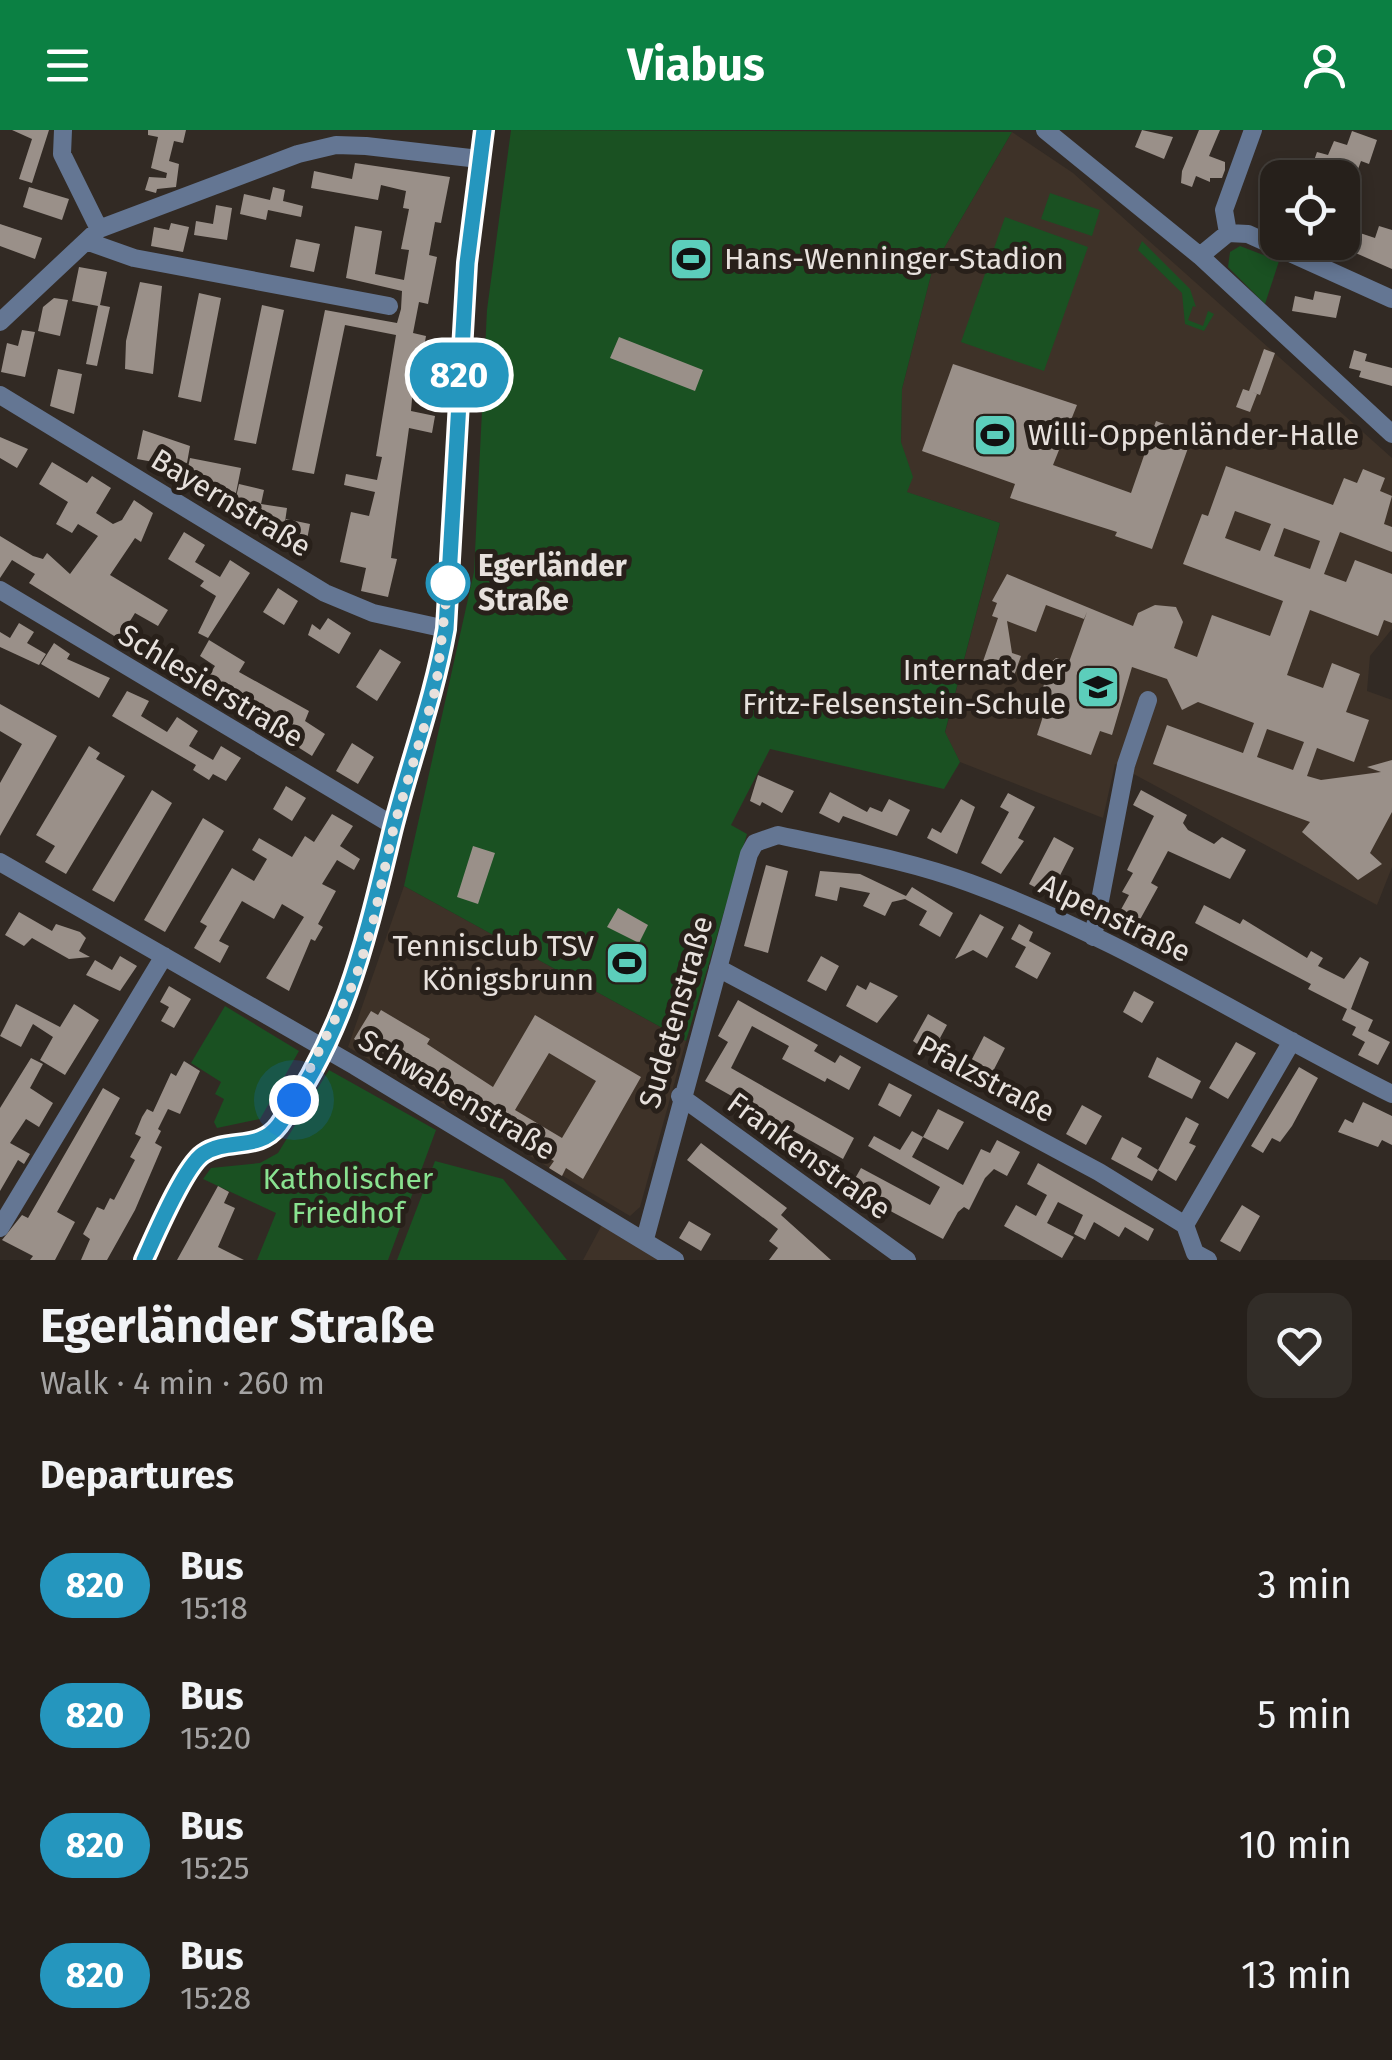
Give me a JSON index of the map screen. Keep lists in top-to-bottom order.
{
  "streets": {
    "street": [
      "Bayernstraße",
      "Schlesierstraße",
      "Alpenstraße",
      "Sudetenstraße",
      "Pfalzstraße",
      "Schwabenstraße",
      "Frankenstraße"
    ]
  },
  "crossings": [
    ["Alpenstraße", "Sudetenstraße"],
    ["Sudetenstraße", "Pfalzstraße"],
    ["Sudetenstraße", "Schwabenstraße"],
    ["Sudetenstraße", "Frankenstraße"]
  ],
  "parks": ["Katholischer Friedhof"],
  "places": {
    "sports": ["Hans-Wenninger-Stadion", "Willi-Oppenländer-Halle", "Tennisclub TSV Königsbrunn"],
    "other": ["Egerländer Straße"],
    "school or university": ["Internat der Fritz-Felsenstein-Schule"]
  },
  "lines": ["bus line 820"],
  "page": {
    "header": "Viabus",
    "on_map": "820",
    "heading": [
      ["Egerländer Straße", "Walk · 4 min · 260 m"],
      "Departures"
    ],
    "list": [
      {
        "mark": "820",
        "name": "Bus",
        "note": "15:18",
        "value": "3 min"
      },
      {
        "mark": "820",
        "name": "Bus",
        "note": "15:20",
        "value": "5 min"
      },
      {
        "mark": "820",
        "name": "Bus",
        "note": "15:25",
        "value": "10 min"
      },
      {
        "mark": "820",
        "name": "Bus",
        "note": "15:28",
        "value": "13 min"
      }
    ]
  }
}
